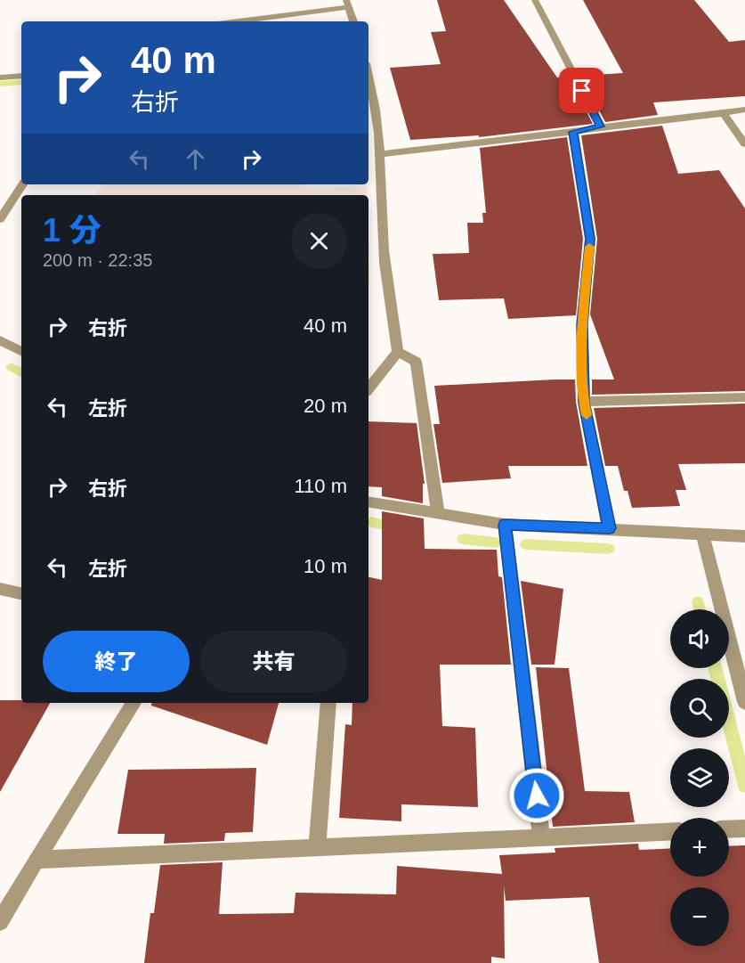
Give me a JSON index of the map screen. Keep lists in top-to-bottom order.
{
  "page": {
    "turn": ["40 m", "右折"],
    "heading": ["1 分", "200 m · 22:35"],
    "list": [
      {
        "name": "右折",
        "value": "40 m"
      },
      {
        "name": "左折",
        "value": "20 m"
      },
      {
        "name": "右折",
        "value": "110 m"
      },
      {
        "name": "左折",
        "value": "10 m"
      }
    ],
    "map_buttons": ["+", "−"],
    "buttons": ["終了", "共有"]
  }
}
